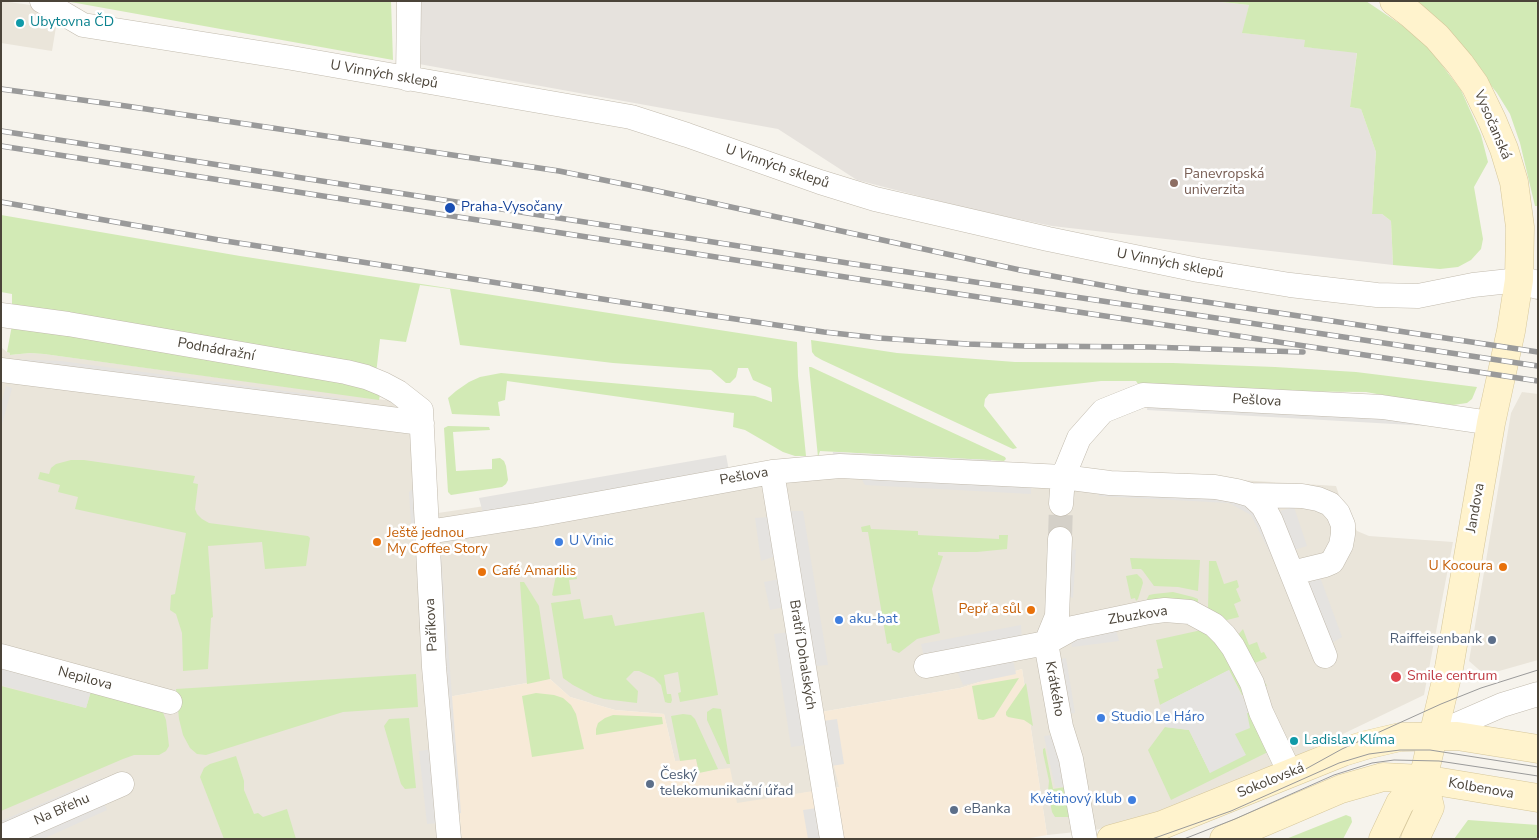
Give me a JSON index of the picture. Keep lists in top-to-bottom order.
{
  "streets": {
    "main road": [
      "Vysočanská",
      "Jandova",
      "Sokolovská",
      "Kolbenova"
    ],
    "street": [
      "U Vinných sklepů",
      "Podnádražní",
      "Pešlova",
      "Zbuzkova",
      "Paříkova",
      "Bratří Dohalských",
      "Nepilova",
      "Krátkého",
      "Na Břehu"
    ]
  },
  "crossings": [
    ["U Vinných sklepů", "Vysočanská"],
    ["U Vinných sklepů", "Jandova"],
    ["Vysočanská", "Jandova"],
    ["Podnádražní", "Paříkova"],
    ["Pešlova", "Jandova"],
    ["Pešlova", "Paříkova"],
    ["Pešlova", "Bratří Dohalských"],
    ["Jandova", "Sokolovská"],
    ["Jandova", "Kolbenova"],
    ["Zbuzkova", "Krátkého"],
    ["Zbuzkova", "Sokolovská"]
  ],
  "places": [
    "Ubytovna ČD",
    "Panevropská univerzita",
    "Praha-Vysočany",
    "Ještě jednou My Coffee Story",
    "U Vinic",
    "U Kocoura",
    "Café Amarilis",
    "Pepř a sůl",
    "aku-bat",
    "Raiffeisenbank",
    "Smile centrum",
    "Studio Le Háro",
    "Ladislav Klíma",
    "Český telekomunikační úřad",
    "Květinový klub",
    "eBanka"
  ]
}
